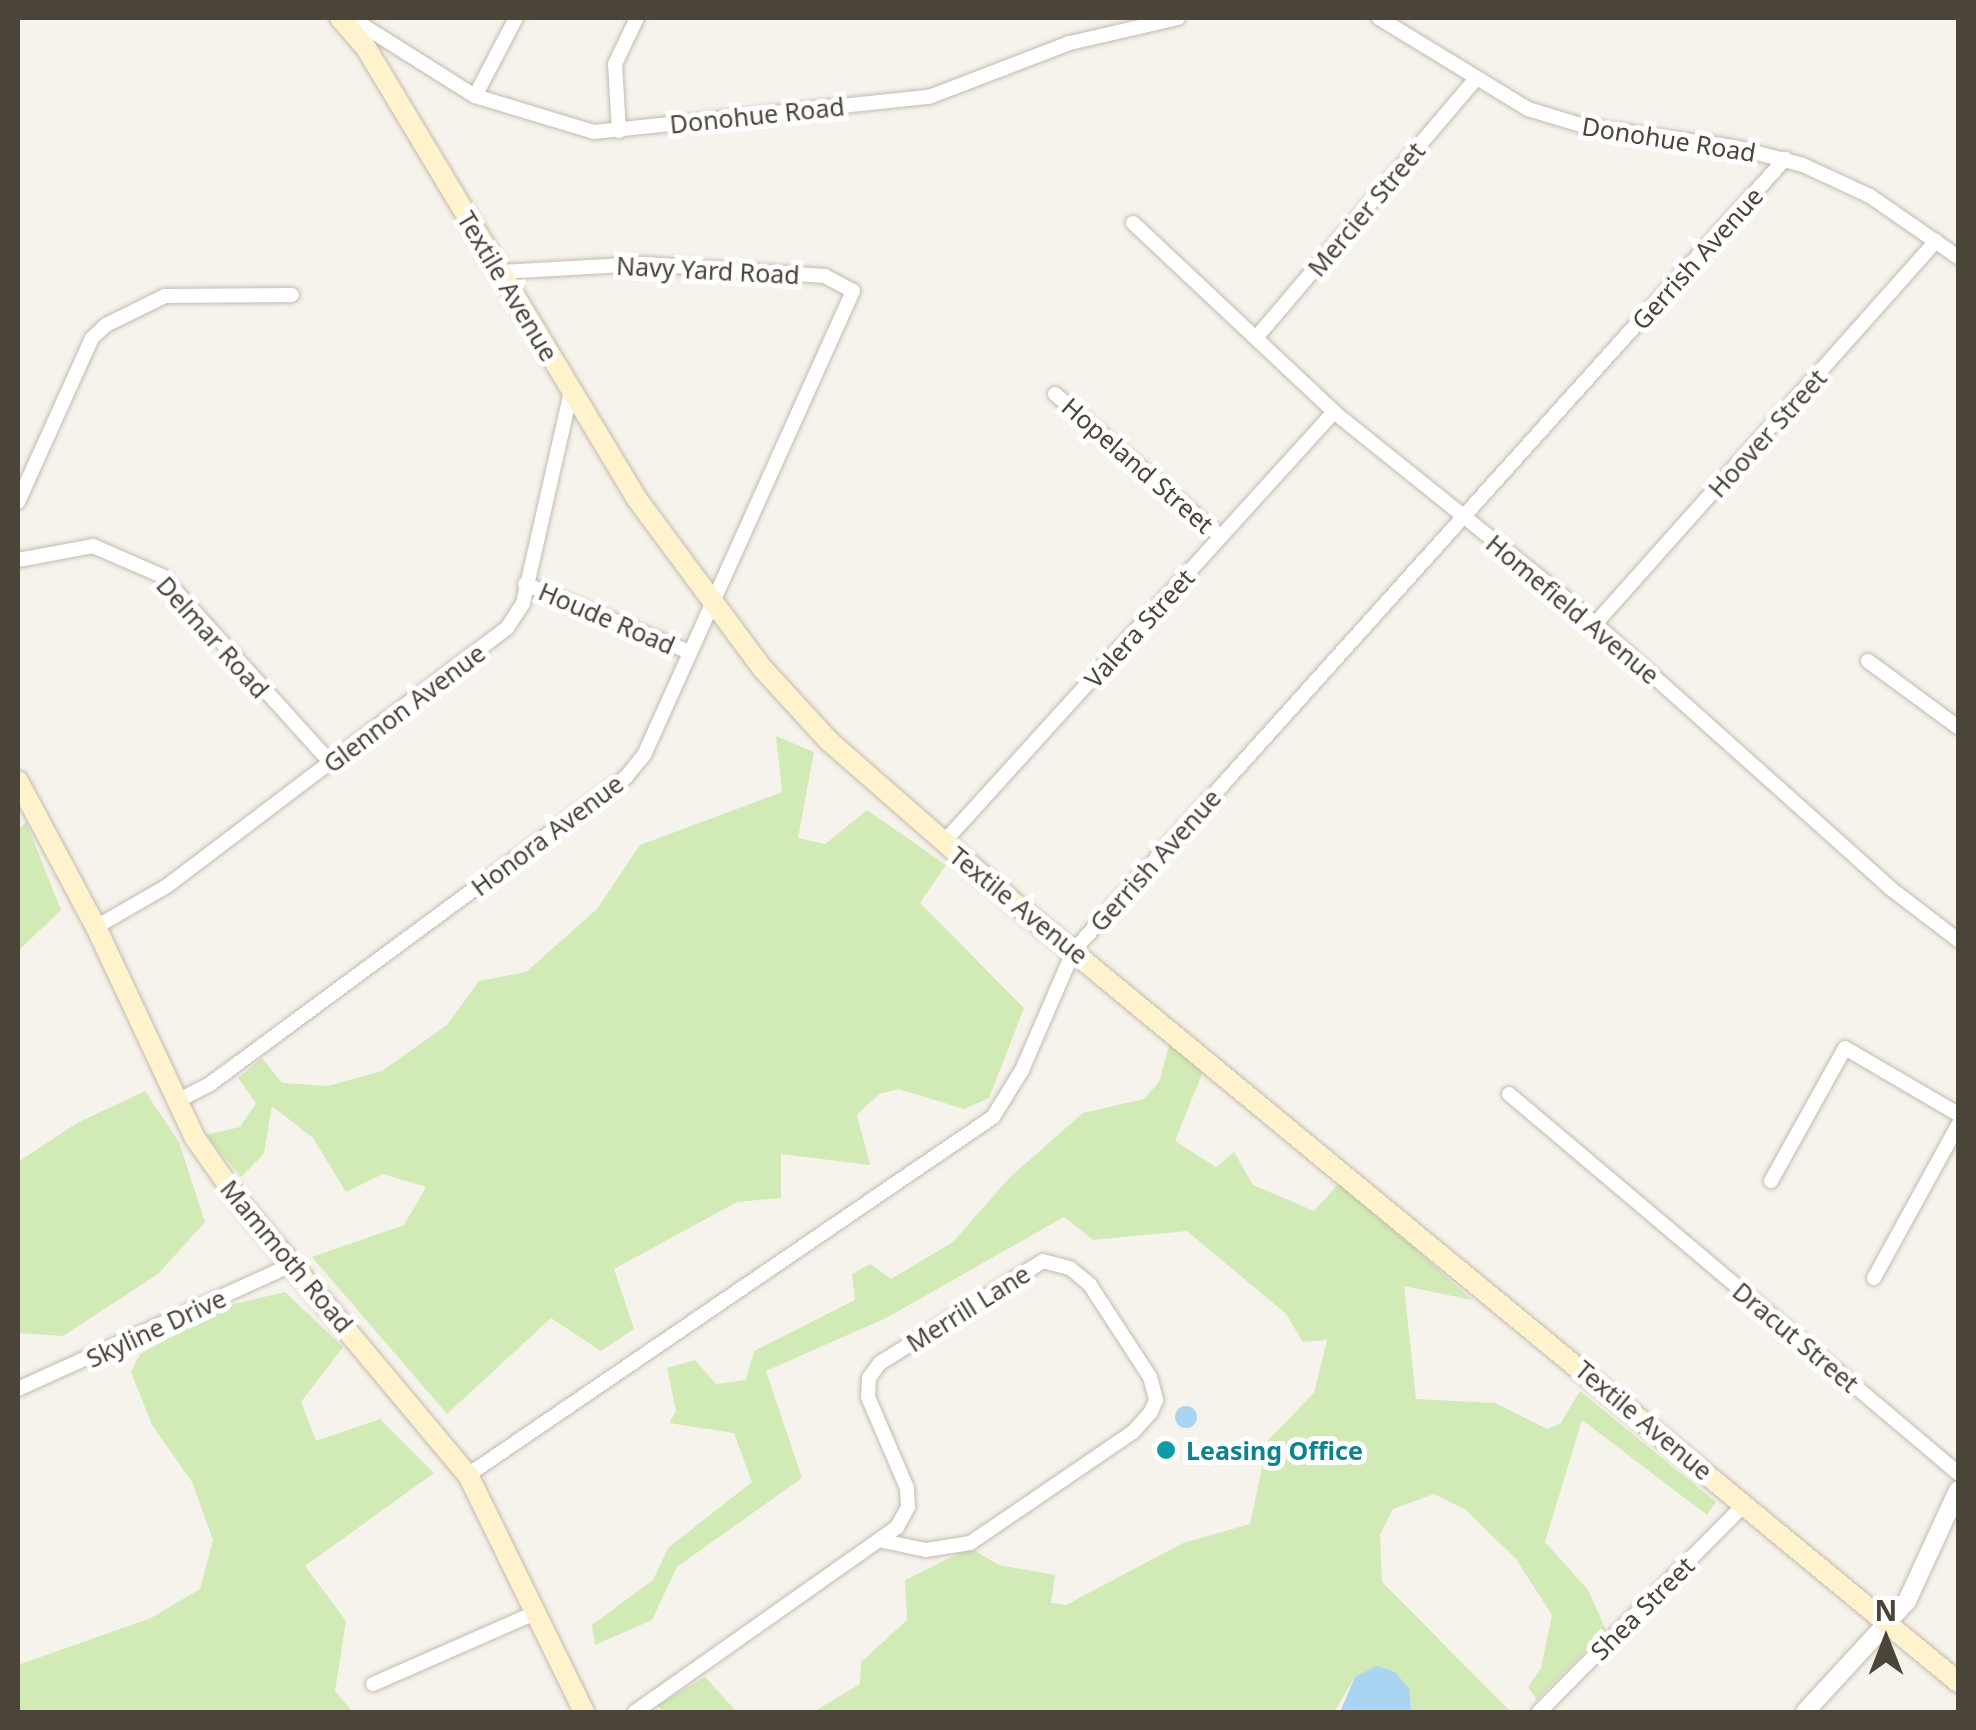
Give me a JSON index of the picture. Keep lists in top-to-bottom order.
{
  "streets": {
    "main road": ["Textile Avenue", "Mammoth Road"],
    "street": [
      "Donohue Road",
      "Mercier Street",
      "Gerrish Avenue",
      "Navy Yard Road",
      "Hoover Street",
      "Hopeland Street",
      "Homefield Avenue",
      "Houde Road",
      "Valera Street",
      "Delmar Road",
      "Glennon Avenue",
      "Honora Avenue",
      "Merrill Lane",
      "Skyline Drive",
      "Dracut Street",
      "Shea Street"
    ]
  },
  "crossings": [
    ["Donohue Road", "Mercier Street"],
    ["Donohue Road", "Gerrish Avenue"],
    ["Donohue Road", "Hoover Street"],
    ["Mercier Street", "Homefield Avenue"],
    ["Gerrish Avenue", "Textile Avenue"],
    ["Gerrish Avenue", "Homefield Avenue"],
    ["Gerrish Avenue", "Mammoth Road"],
    ["Navy Yard Road", "Textile Avenue"],
    ["Navy Yard Road", "Honora Avenue"],
    ["Textile Avenue", "Valera Street"],
    ["Textile Avenue", "Glennon Avenue"],
    ["Textile Avenue", "Honora Avenue"],
    ["Textile Avenue", "Shea Street"],
    ["Hoover Street", "Homefield Avenue"],
    ["Hopeland Street", "Valera Street"],
    ["Homefield Avenue", "Valera Street"],
    ["Houde Road", "Glennon Avenue"],
    ["Houde Road", "Honora Avenue"],
    ["Delmar Road", "Glennon Avenue"],
    ["Glennon Avenue", "Mammoth Road"],
    ["Honora Avenue", "Mammoth Road"],
    ["Mammoth Road", "Skyline Drive"]
  ],
  "places": ["Leasing Office"],
  "north": "top"
}
